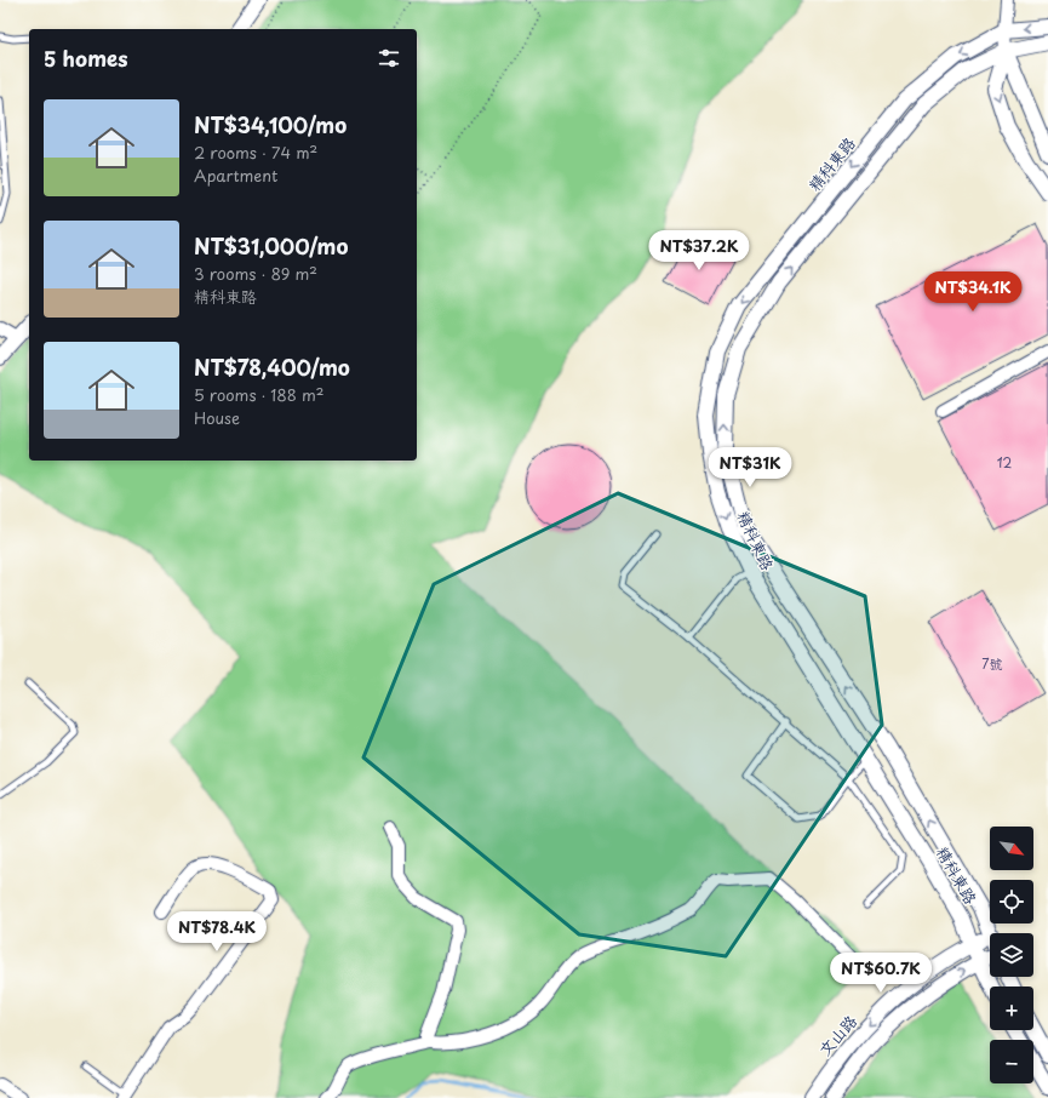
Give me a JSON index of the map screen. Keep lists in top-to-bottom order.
{
  "streets": {
    "street": ["精科東路", "文山路"]
  },
  "crossings": [
    ["精科東路", "文山路"]
  ],
  "house_numbers": ["12", "7號"],
  "north": "bottom right",
  "page": {
    "heading": "5 homes",
    "list": [
      {
        "name": "NT$34,100/mo",
        "note": "2 rooms · 74 m² · Apartment"
      },
      {
        "name": "NT$31,000/mo",
        "note": "3 rooms · 89 m² · 精科東路"
      },
      {
        "name": "NT$78,400/mo",
        "note": "5 rooms · 188 m² · House"
      }
    ],
    "price": [
      "NT$37.2K",
      "NT$34.1K",
      "NT$31K",
      "NT$78.4K",
      "NT$60.7K"
    ],
    "map_buttons": ["+", "−"]
  }
}
